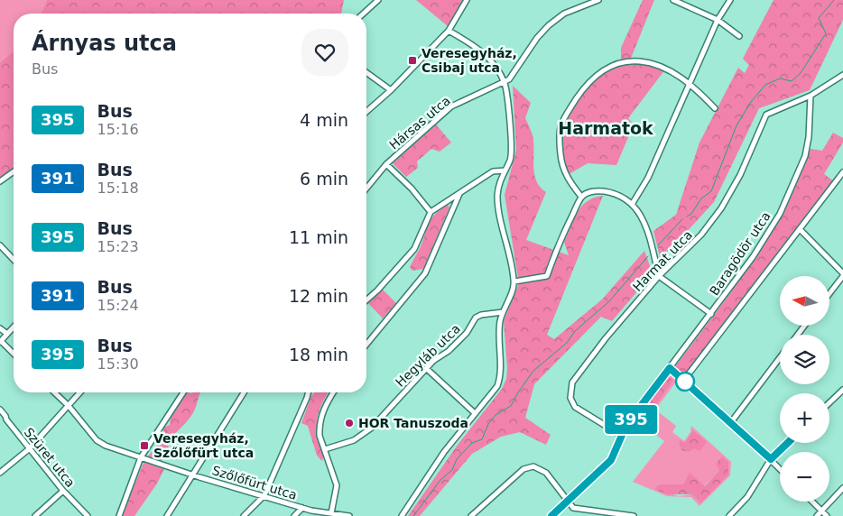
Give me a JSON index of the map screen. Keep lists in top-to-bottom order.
{
  "streets": {
    "street": [
      "Hársas utca",
      "Baragödör utca",
      "Harmat utca",
      "Hegyláb utca",
      "Szüret utca",
      "Szőlőfürt utca"
    ]
  },
  "crossings": [
    ["Baragödör utca", "Harmat utca"]
  ],
  "districts": ["Harmatok"],
  "places": {
    "transit": ["Veresegyház, Csibaj utca", "Veresegyház, Szőlőfürt utca"],
    "other": ["HOR Tanuszoda"]
  },
  "lines": ["bus line 395"],
  "north": "left",
  "page": {
    "on_map": "395",
    "heading": ["Árnyas utca", "Bus"],
    "list": [
      {
        "mark": "395",
        "name": "Bus",
        "note": "15:16",
        "value": "4 min"
      },
      {
        "mark": "391",
        "name": "Bus",
        "note": "15:18",
        "value": "6 min"
      },
      {
        "mark": "395",
        "name": "Bus",
        "note": "15:23",
        "value": "11 min"
      },
      {
        "mark": "391",
        "name": "Bus",
        "note": "15:24",
        "value": "12 min"
      },
      {
        "mark": "395",
        "name": "Bus",
        "note": "15:30",
        "value": "18 min"
      }
    ],
    "map_buttons": ["+", "−"]
  }
}
